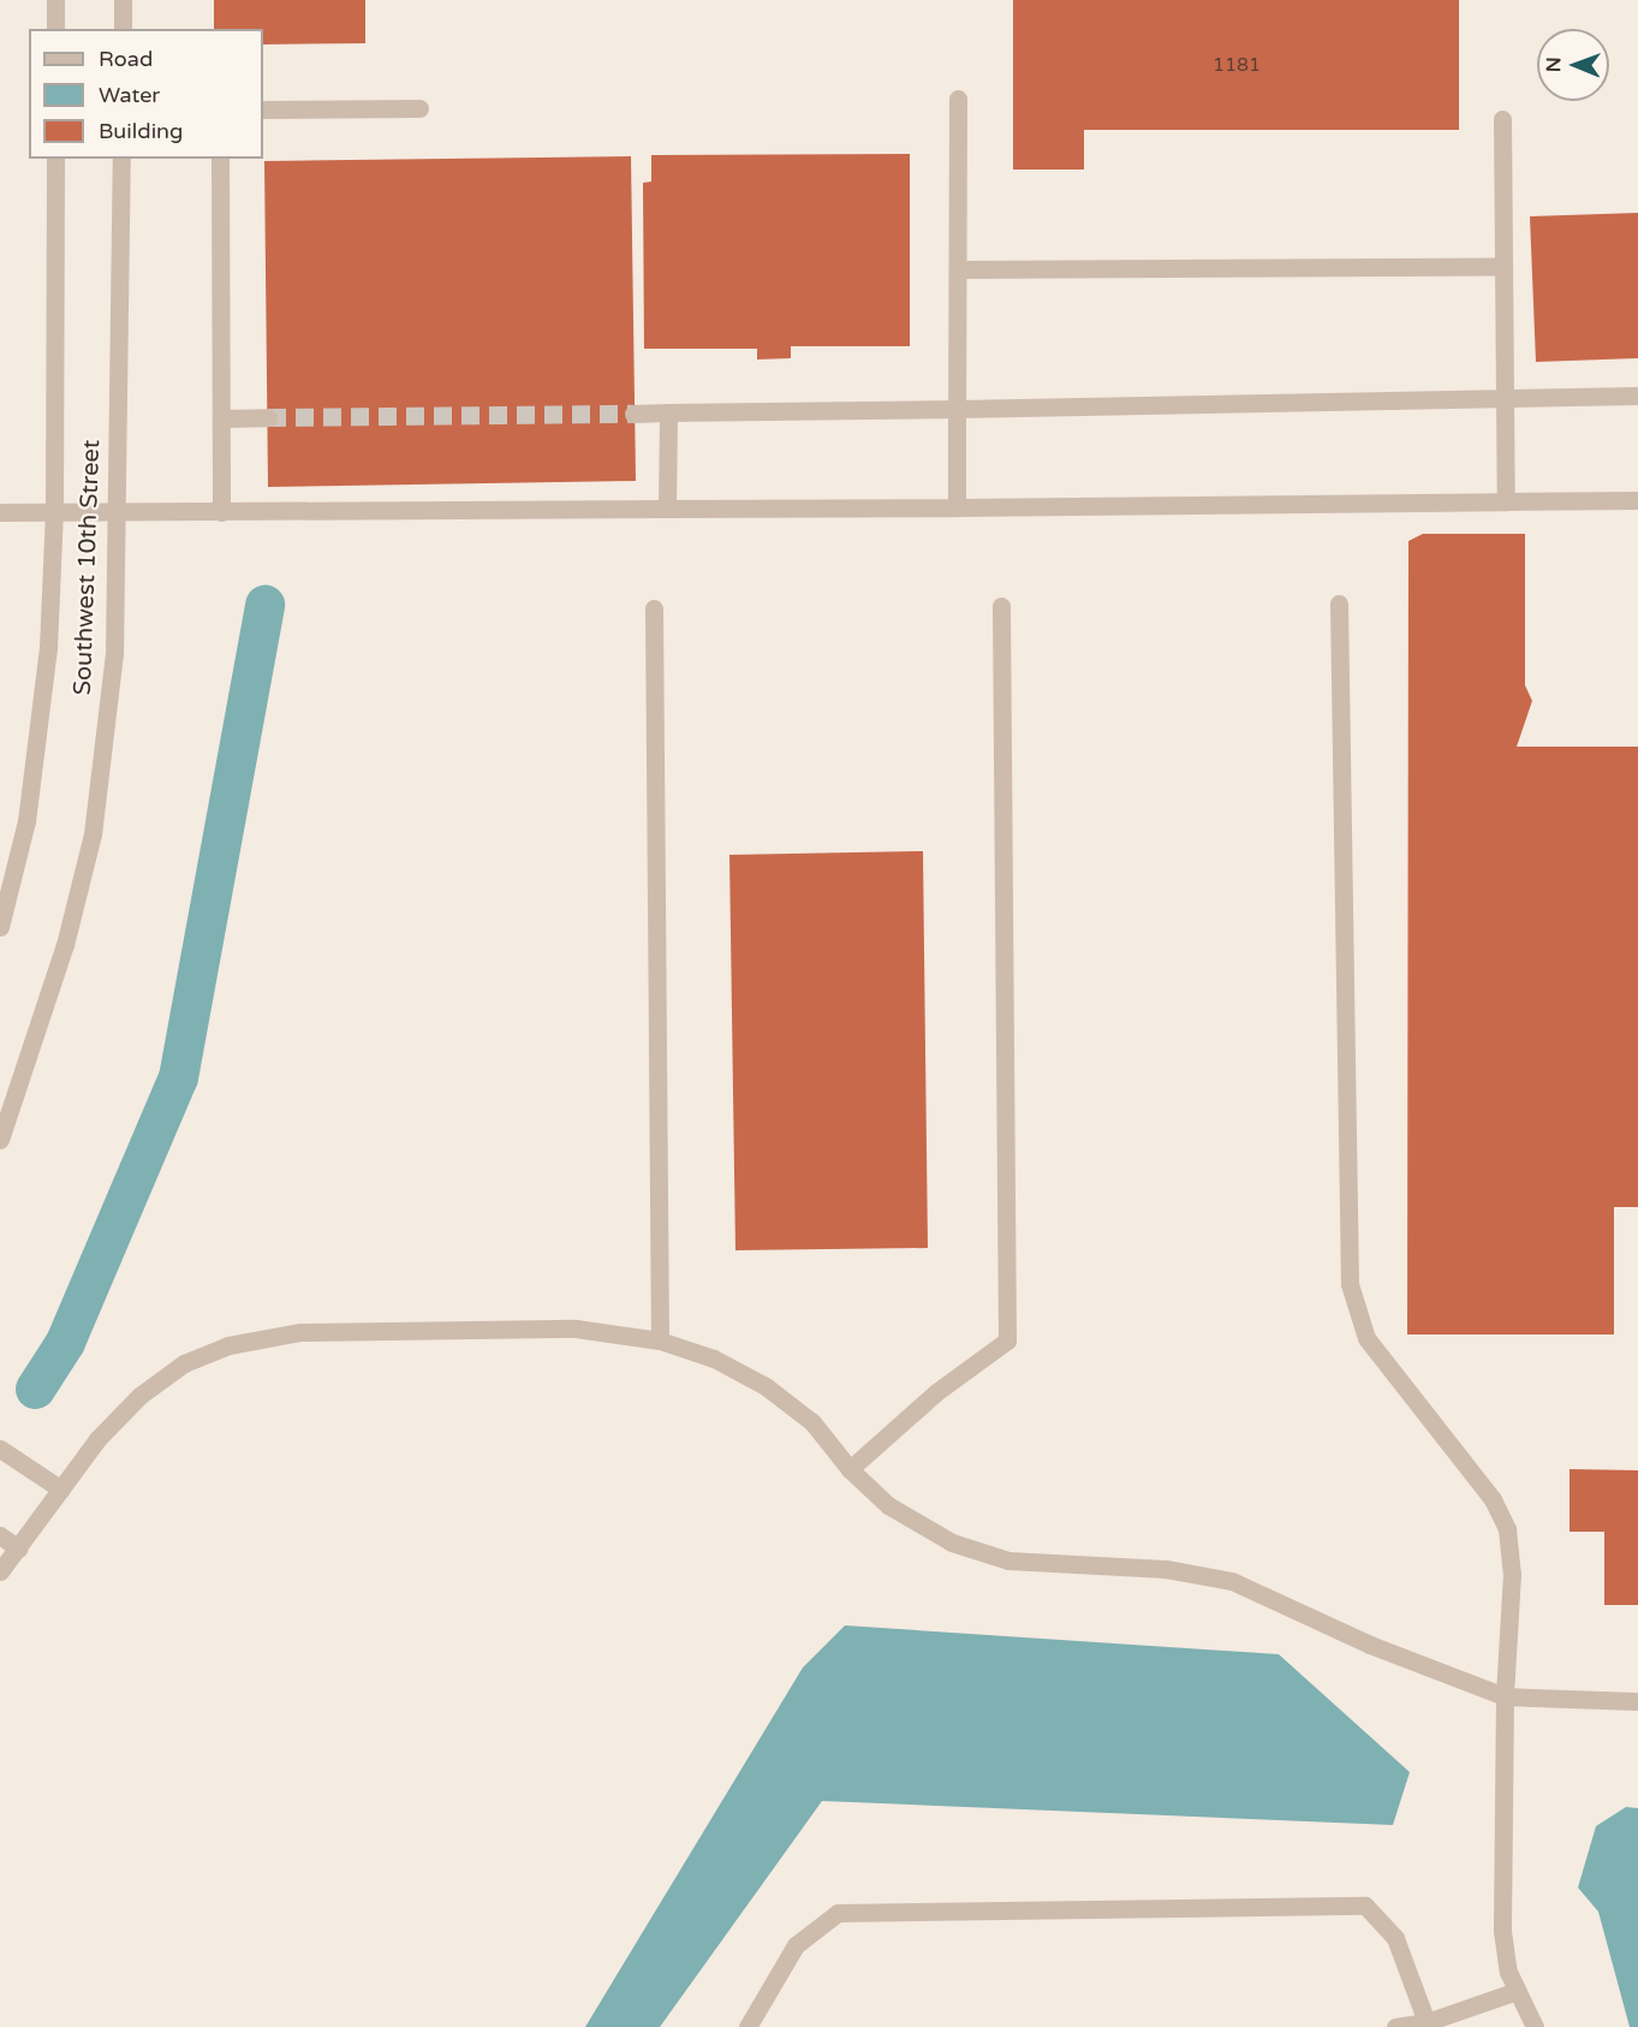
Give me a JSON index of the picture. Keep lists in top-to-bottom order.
{
  "streets": {
    "street": ["Southwest 10th Street"]
  },
  "house_numbers": ["1181"],
  "legend": ["Road", "Water", "Building"],
  "north": "left"
}
